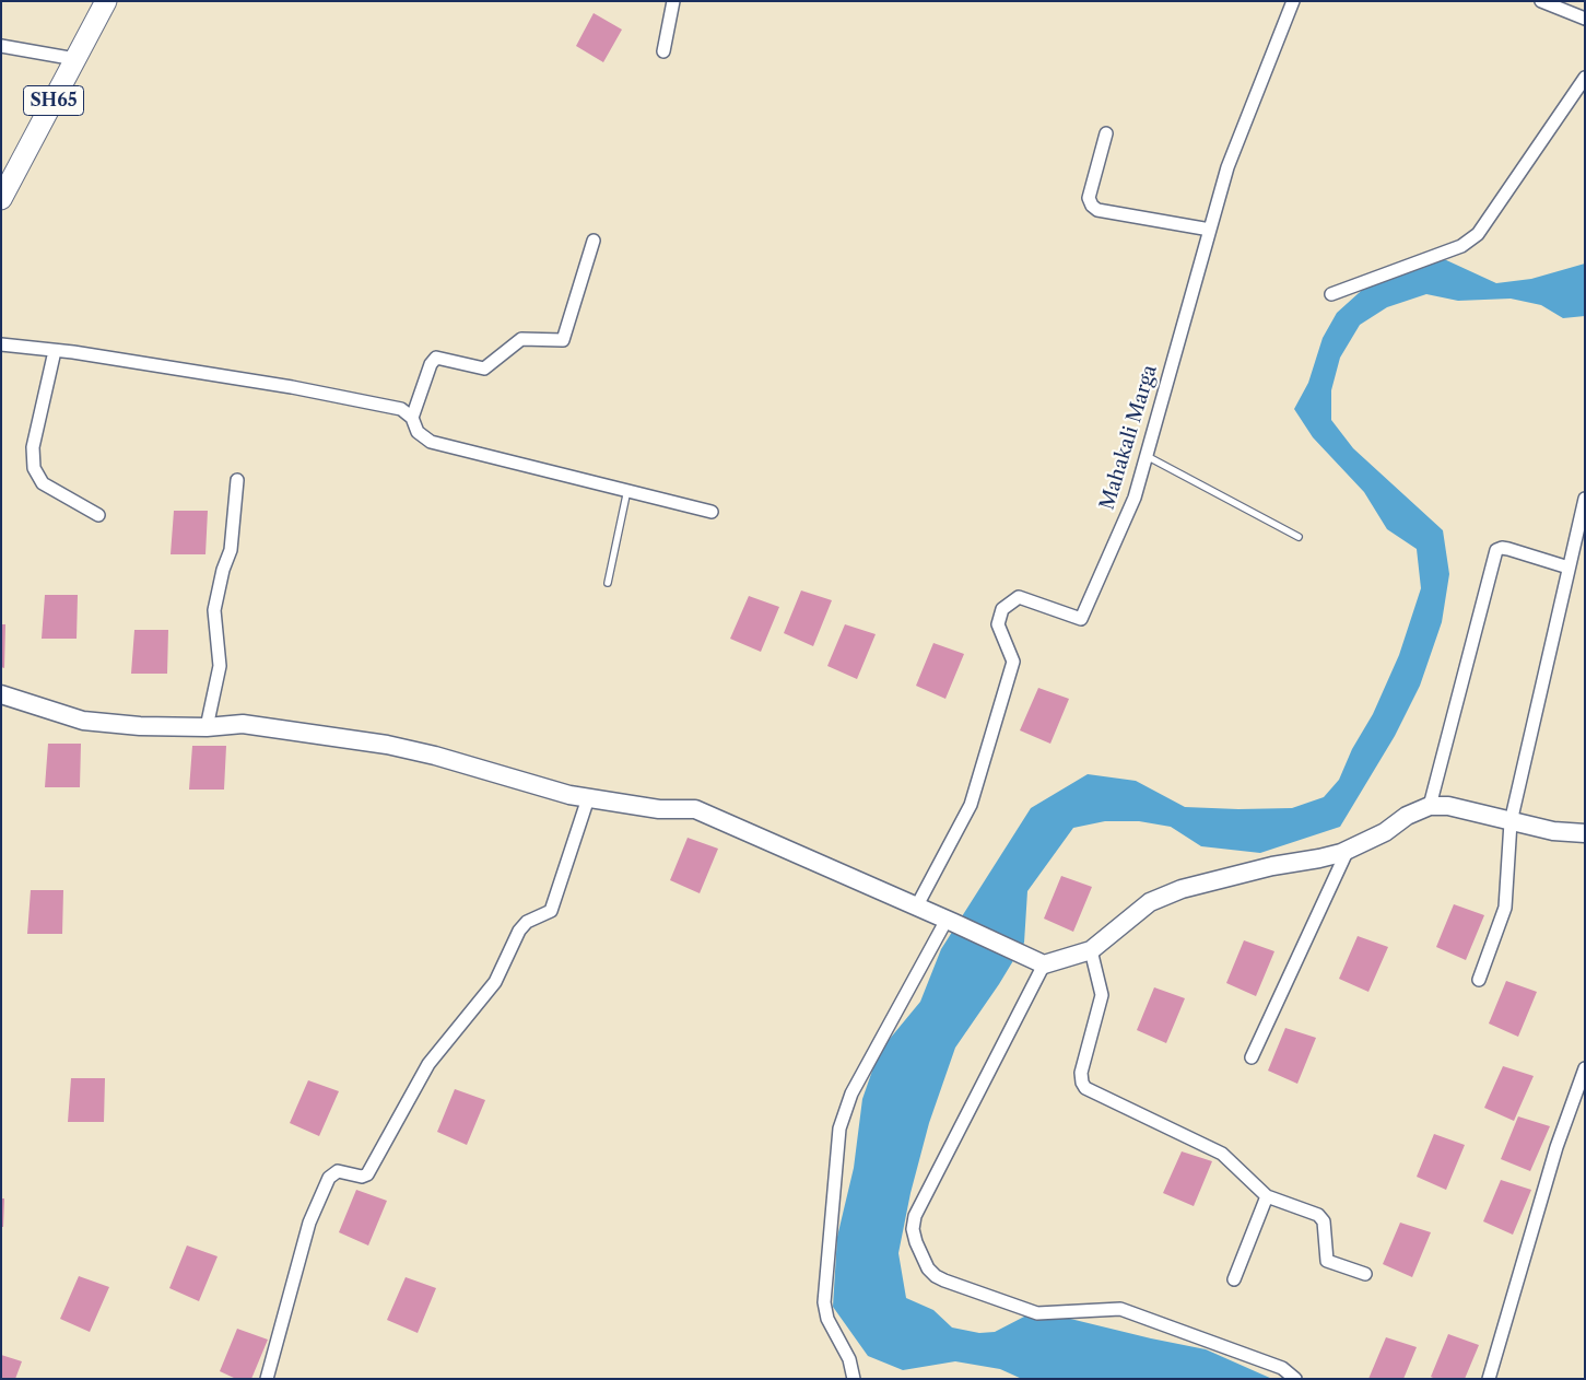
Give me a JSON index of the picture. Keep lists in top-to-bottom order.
{
  "streets": {
    "main road": ["SH65"],
    "street": ["Mahakali Marga"]
  }
}
